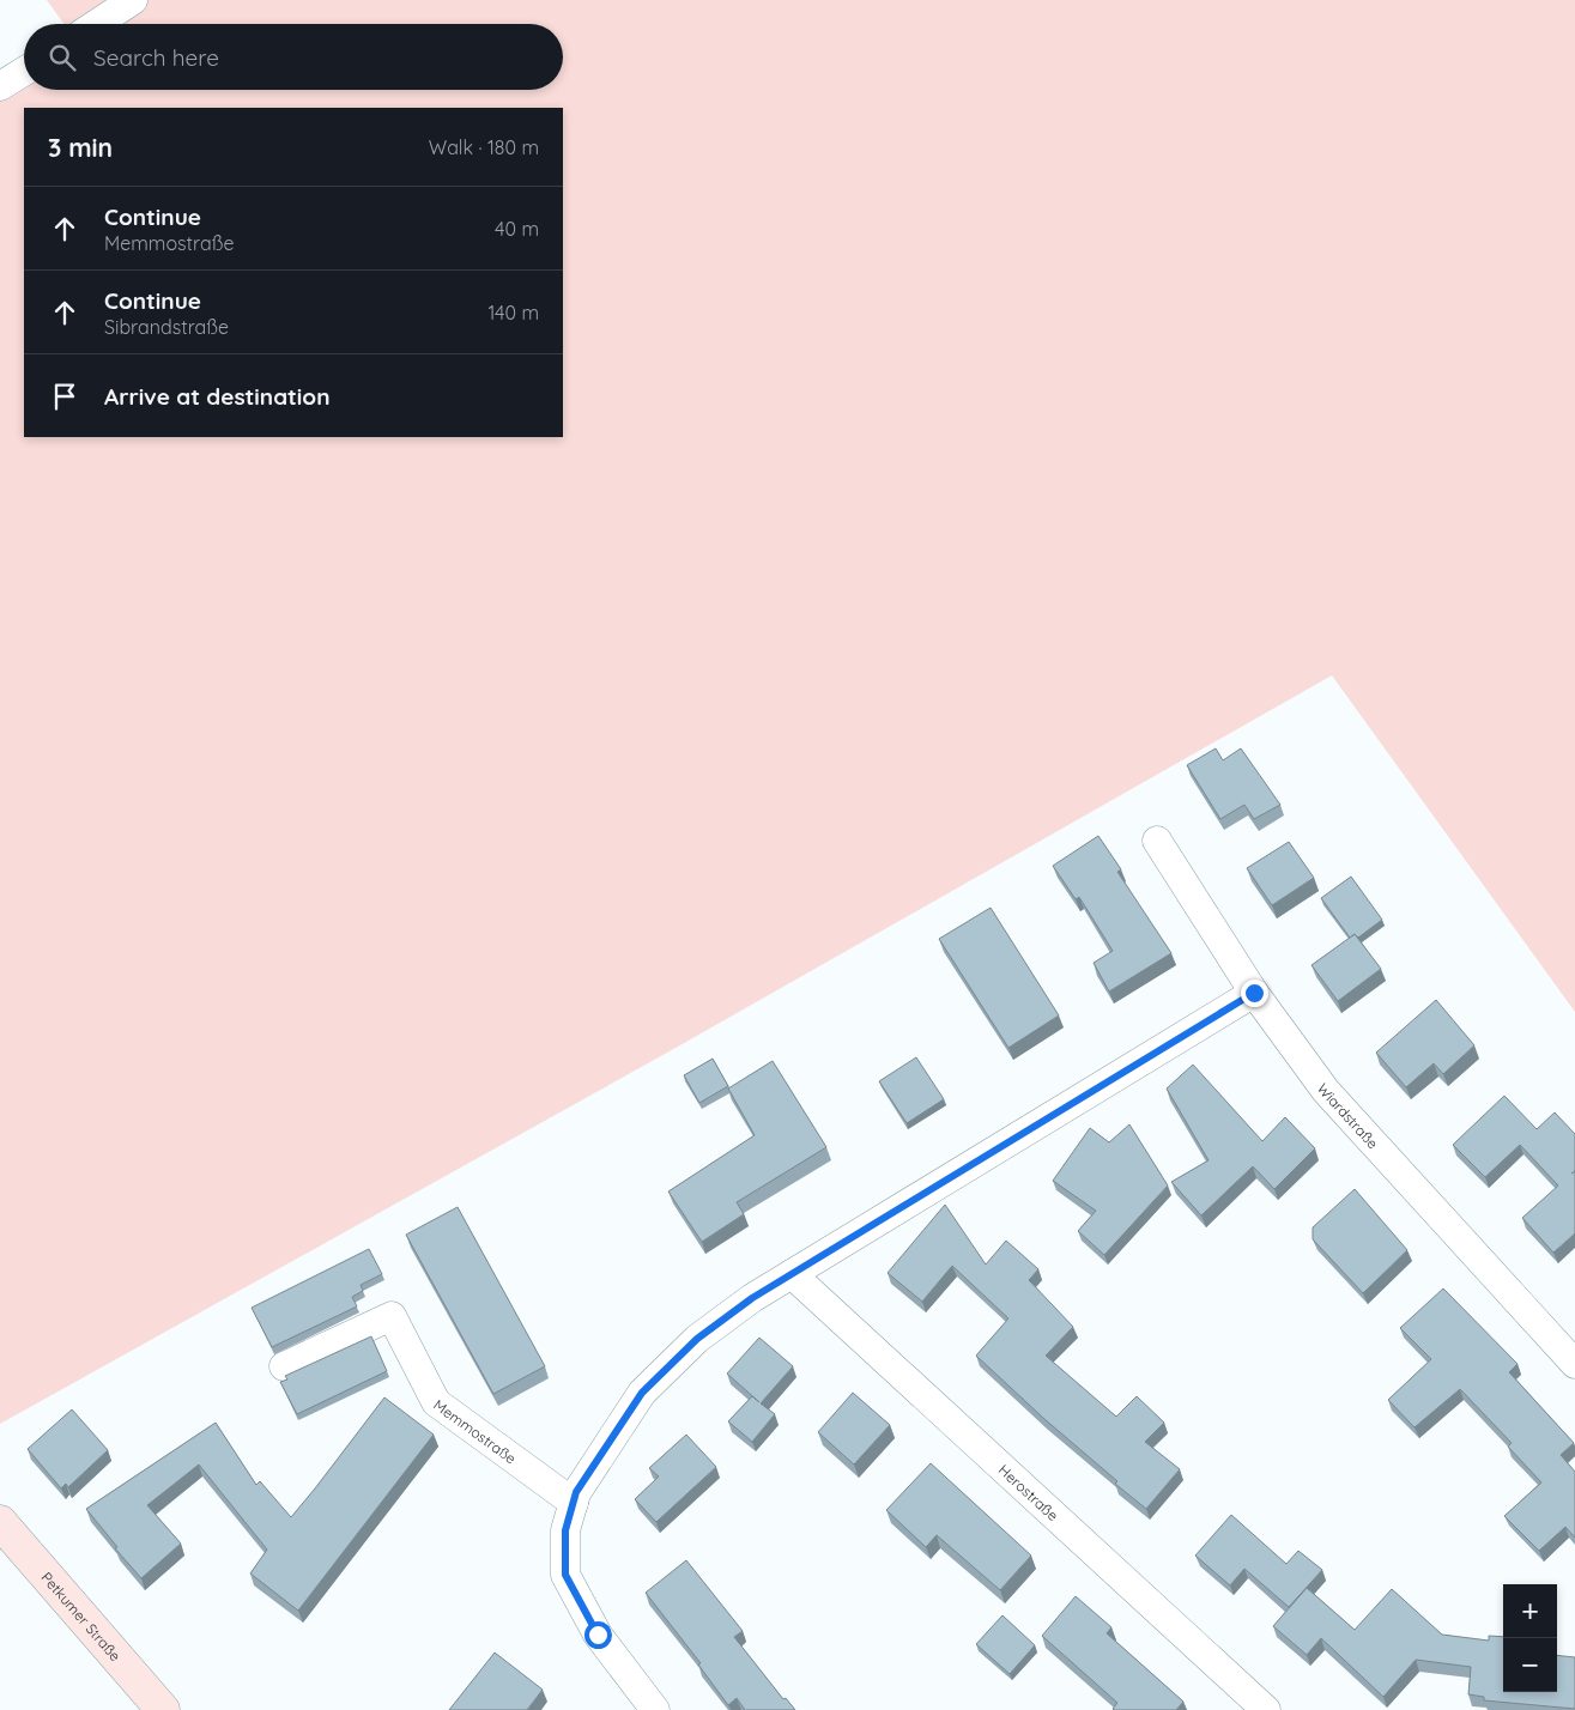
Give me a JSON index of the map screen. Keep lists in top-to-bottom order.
{
  "streets": {
    "main road": ["Petkumer Straße"],
    "street": ["Wiardstraße", "Memmostraße", "Herostraße"]
  },
  "page": {
    "search": "Search here",
    "heading": ["3 min", "Walk · 180 m"],
    "list": [
      ["Continue", "Memmostraße", "40 m"],
      ["Continue", "Sibrandstraße", "140 m"],
      "Arrive at destination"
    ],
    "map_buttons": ["+", "−"]
  }
}
